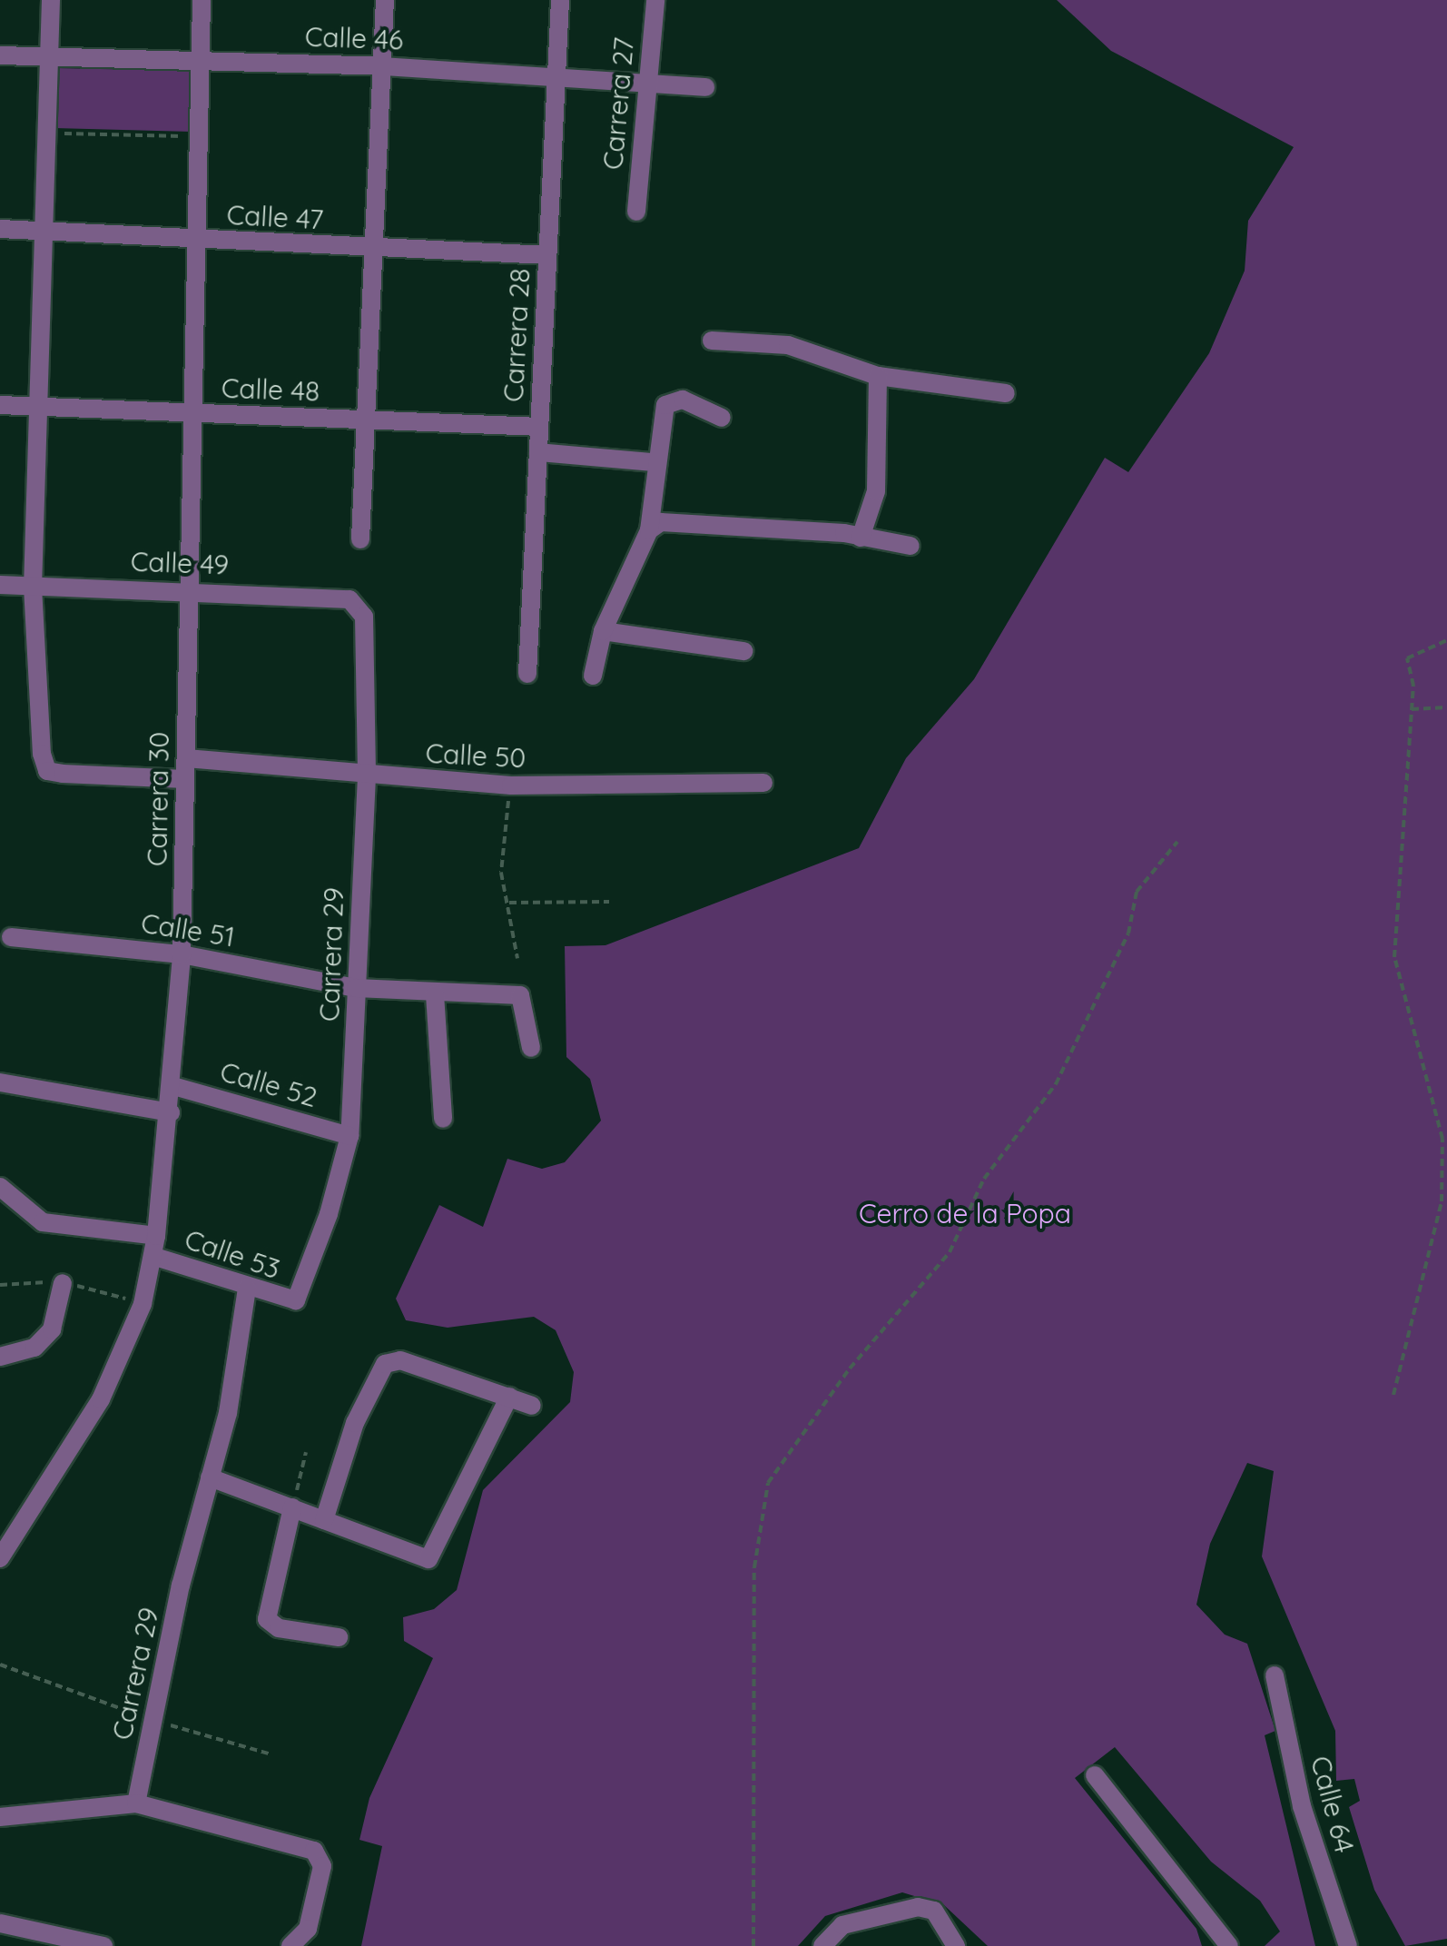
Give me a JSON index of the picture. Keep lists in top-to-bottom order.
{
  "streets": {
    "street": [
      "Calle 46",
      "Carrera 27",
      "Calle 47",
      "Carrera 28",
      "Calle 48",
      "Calle 49",
      "Calle 50",
      "Carrera 30",
      "Calle 51",
      "Carrera 29",
      "Calle 52",
      "Calle 53",
      "Calle 64"
    ]
  },
  "crossings": [
    ["Calle 46", "Carrera 27"],
    ["Calle 46", "Carrera 28"],
    ["Calle 46", "Carrera 30"],
    ["Calle 47", "Carrera 28"],
    ["Calle 47", "Carrera 30"],
    ["Carrera 28", "Calle 48"],
    ["Calle 48", "Carrera 30"],
    ["Calle 49", "Carrera 30"],
    ["Calle 49", "Carrera 29"],
    ["Calle 50", "Carrera 30"],
    ["Calle 50", "Carrera 29"],
    ["Carrera 30", "Calle 51"],
    ["Carrera 30", "Calle 52"],
    ["Carrera 30", "Calle 53"],
    ["Calle 51", "Carrera 29"],
    ["Carrera 29", "Calle 52"],
    ["Carrera 29", "Calle 53"]
  ],
  "parks": ["Cerro de la Popa"]
}
